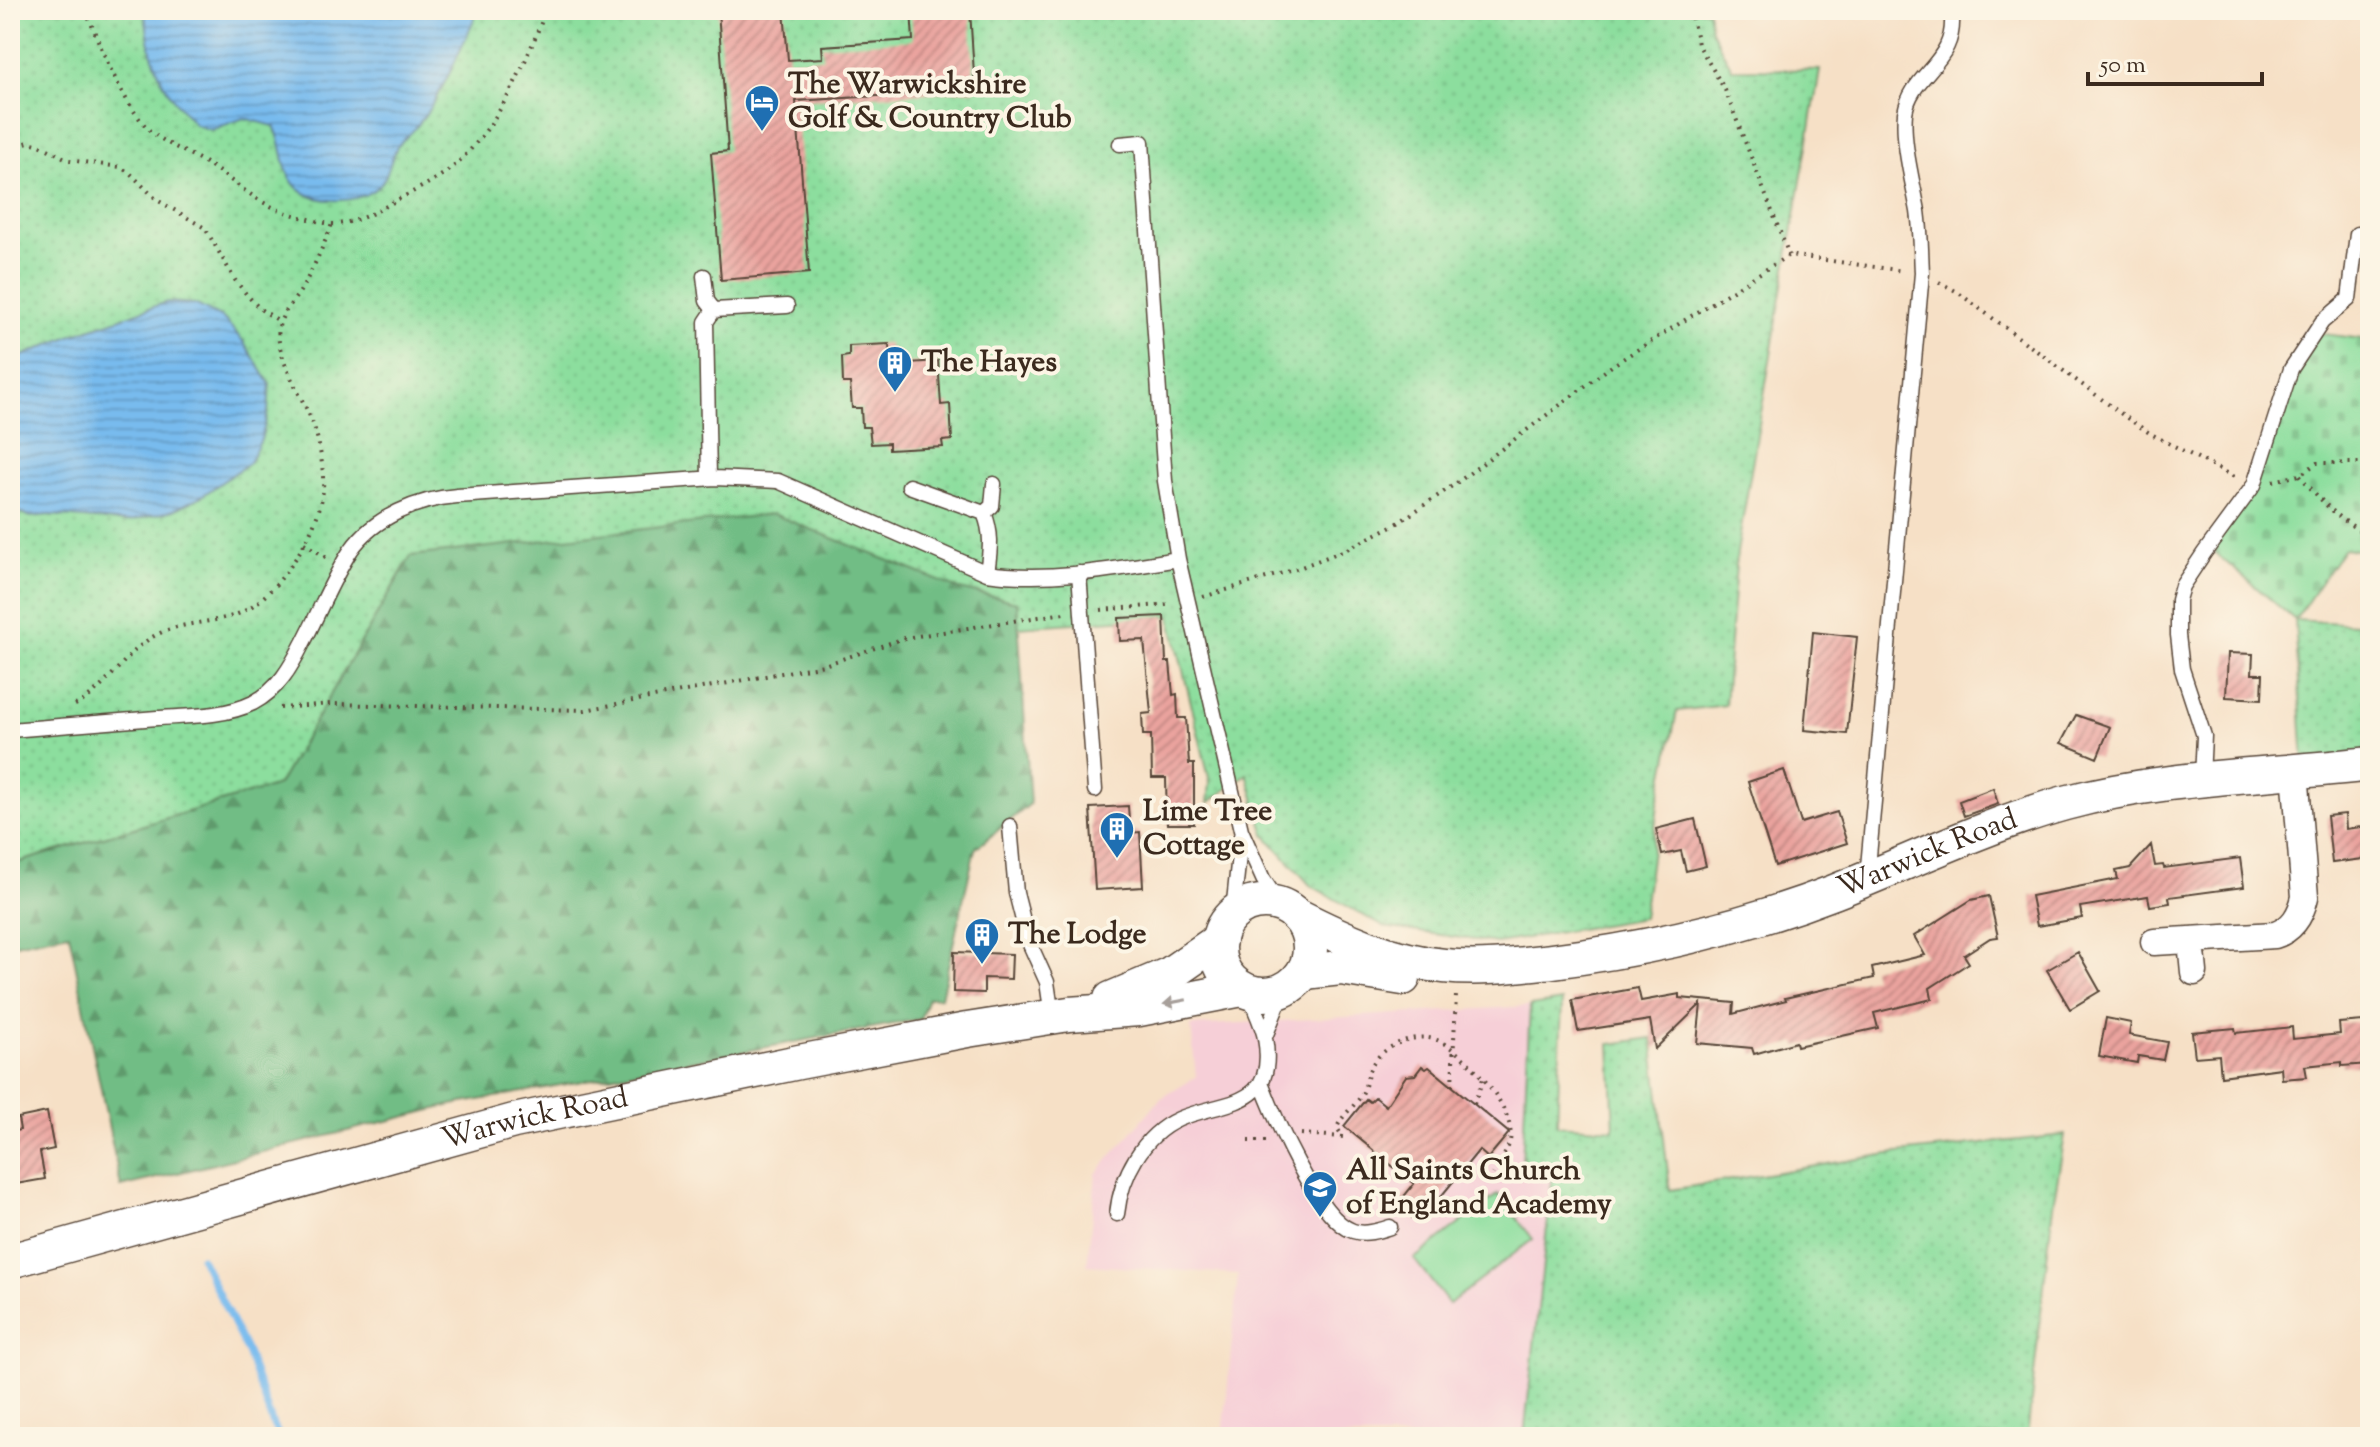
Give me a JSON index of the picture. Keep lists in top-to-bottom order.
{
  "streets": {
    "street": ["Warwick Road"]
  },
  "places": {
    "hotel": ["The Warwickshire Golf & Country Club"],
    "building": ["The Hayes", "Lime Tree Cottage", "The Lodge"],
    "school or university": ["All Saints Church of England Academy"]
  },
  "scale_bar": "50 m"
}
